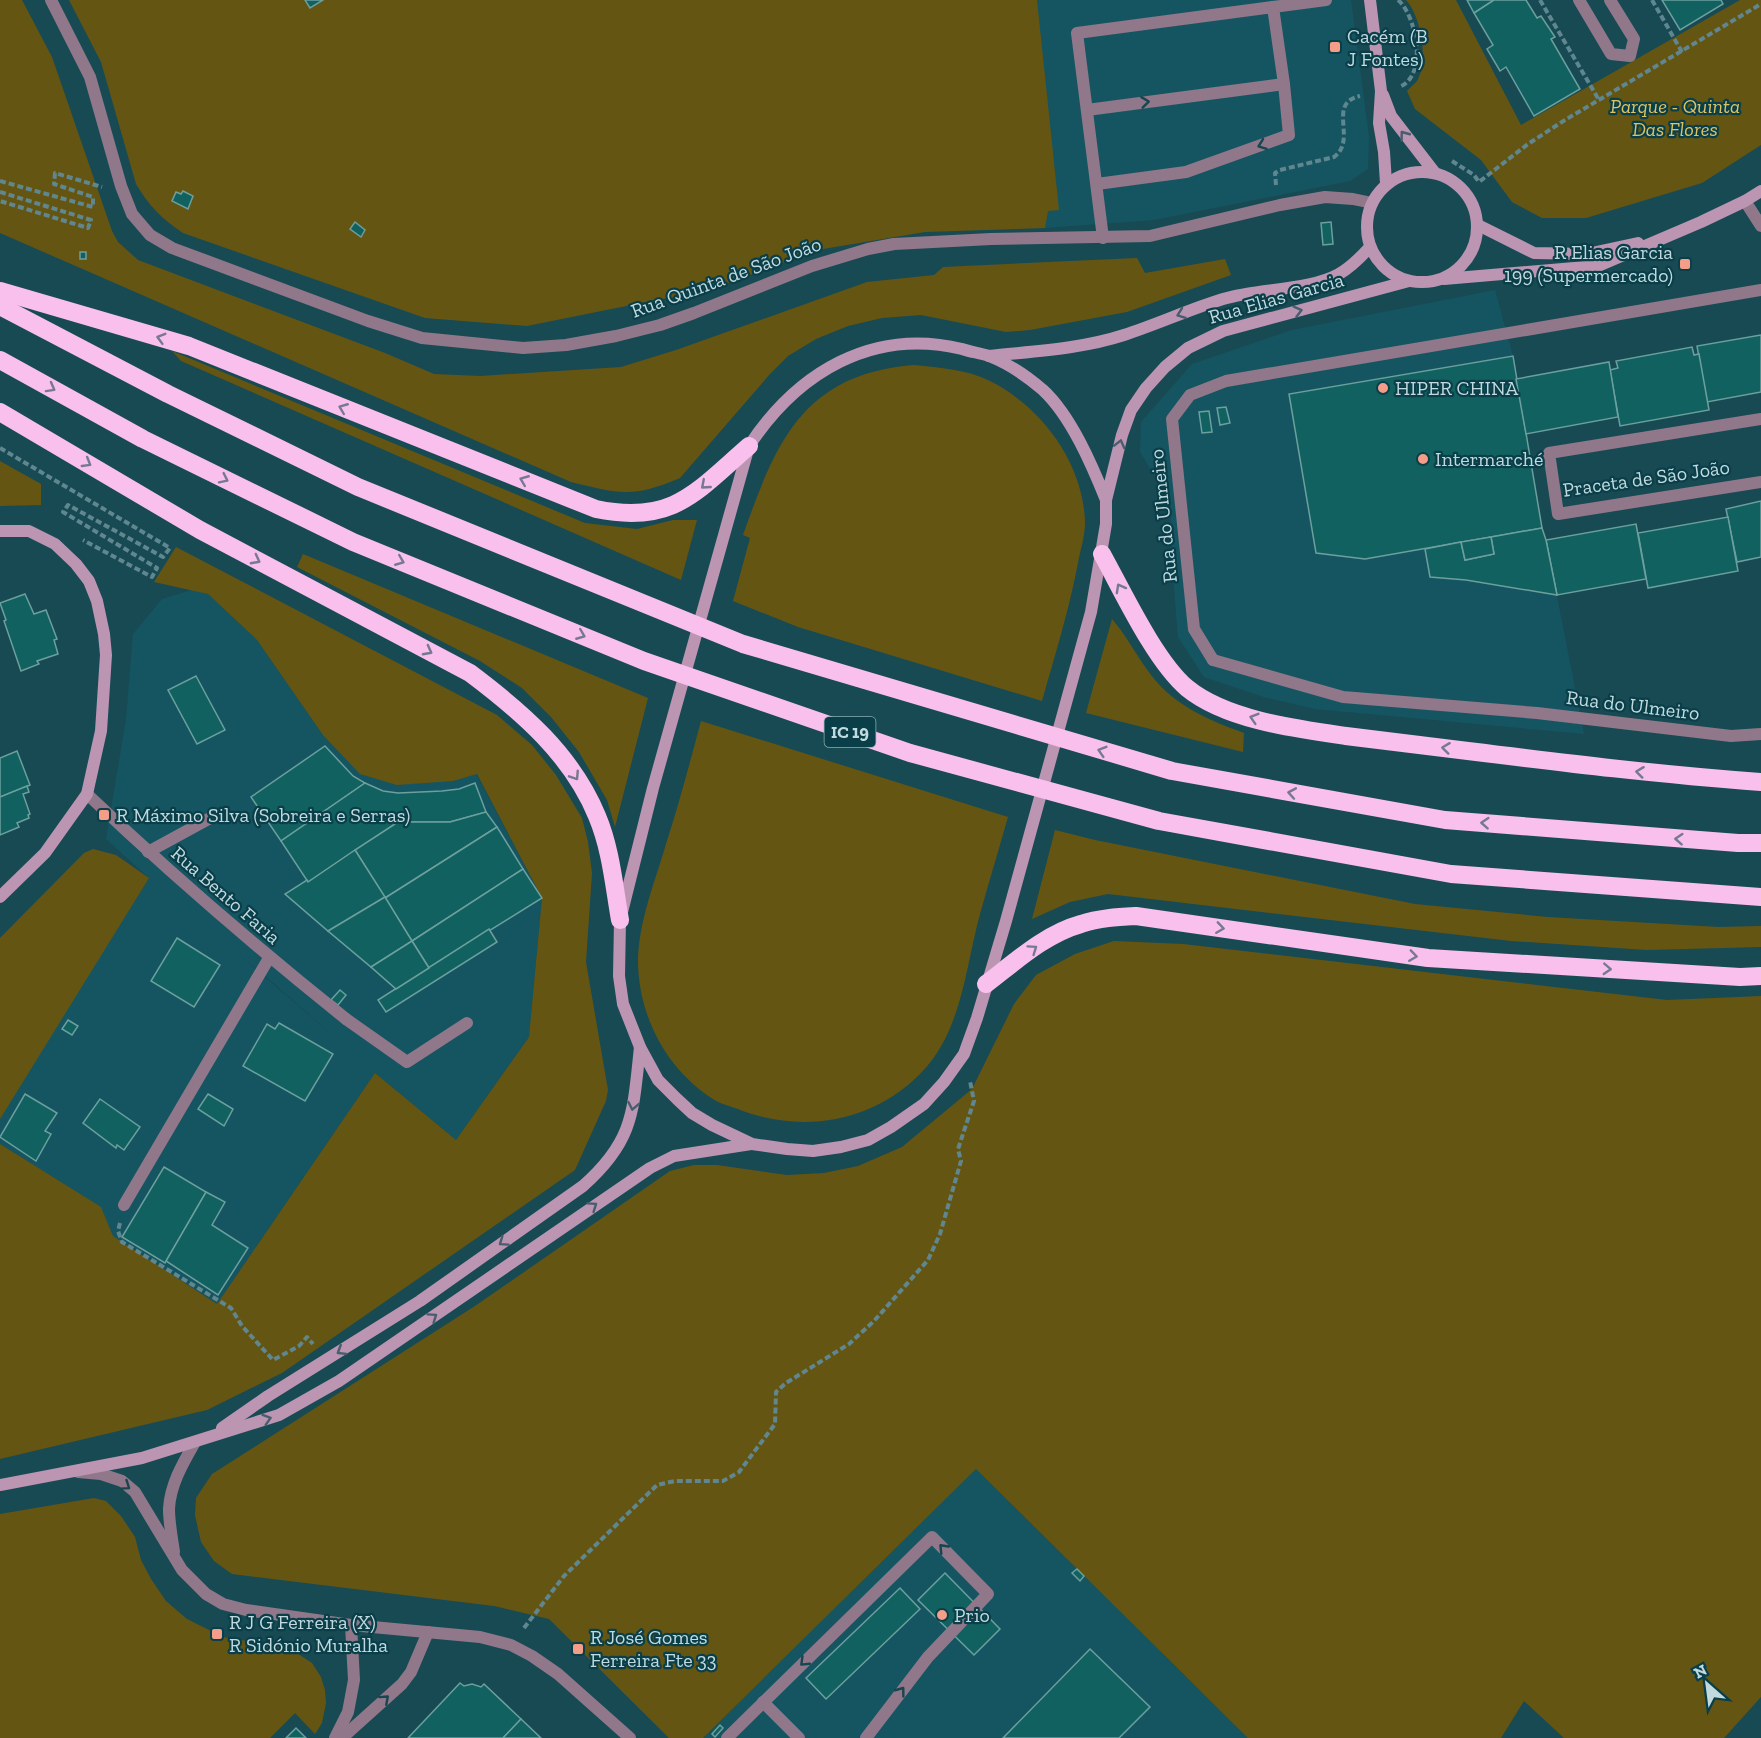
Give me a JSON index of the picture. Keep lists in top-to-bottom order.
{
  "streets": {
    "highway": ["IC 19"],
    "street": [
      "Rua Quinta de São João",
      "Rua Elias Garcia",
      "Praceta de São João",
      "Rua do Ulmeiro",
      "Rua Bento Faria"
    ]
  },
  "crossings": [
    ["Rua Quinta de São João", "Rua Elias Garcia"]
  ],
  "parks": ["Parque - Quinta Das Flores"],
  "places": {
    "transit": [
      "Cacém (B J Fontes)",
      "R Elias Garcia 199 (Supermercado)",
      "R Máximo Silva (Sobreira e Serras)",
      "R J G Ferreira (X) R Sidónio Muralha",
      "R José Gomes Ferreira Fte 33"
    ],
    "other": ["HIPER CHINA", "Intermarché", "Prio"]
  },
  "north": "top left"
}
